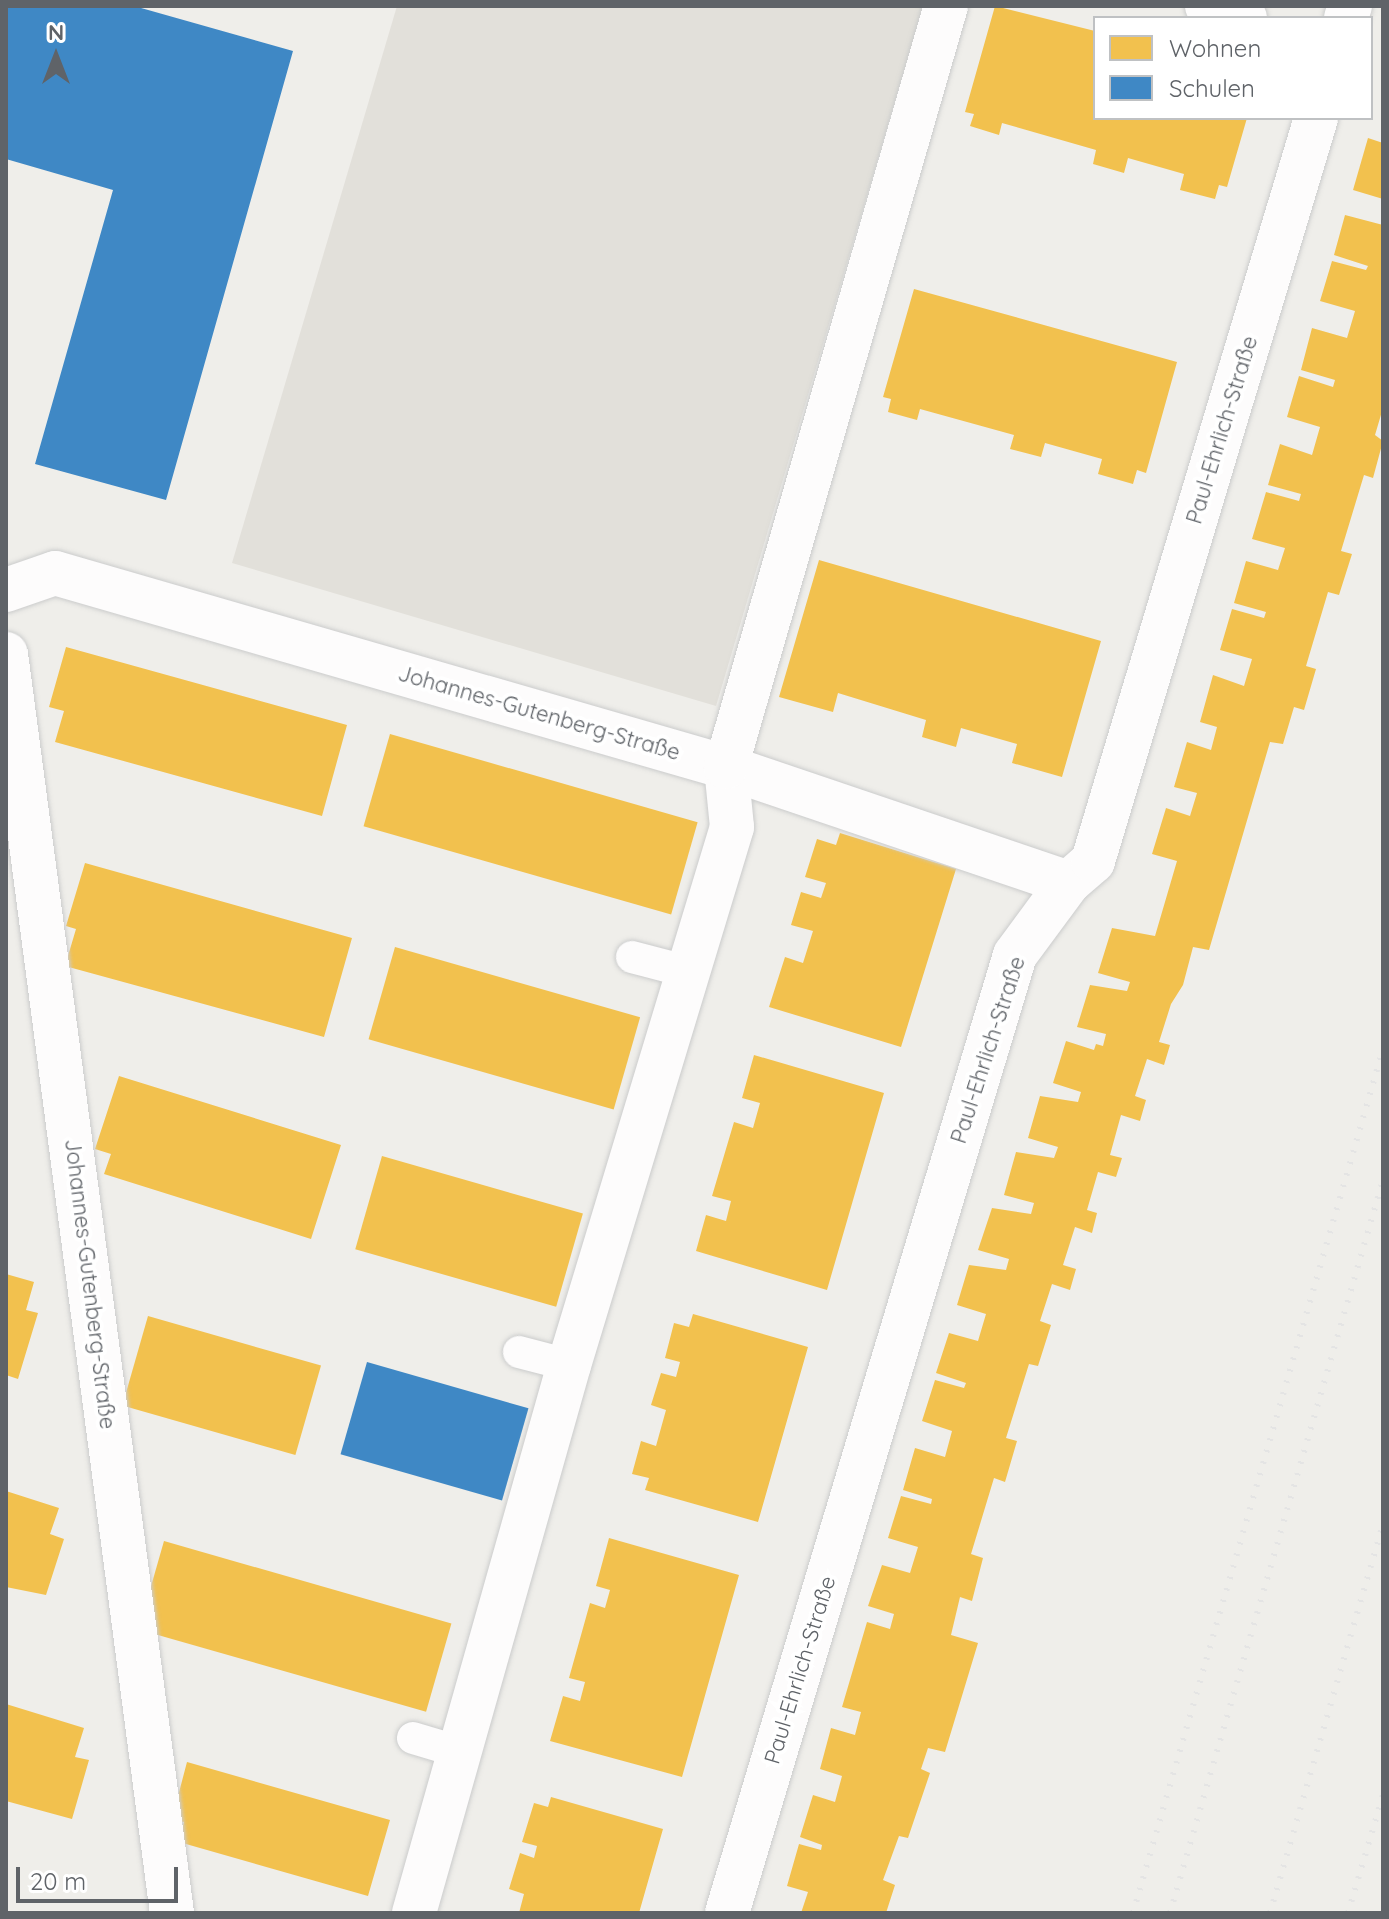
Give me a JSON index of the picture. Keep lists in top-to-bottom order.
{
  "streets": {
    "street": ["Paul-Ehrlich-Straße", "Johannes-Gutenberg-Straße"]
  },
  "crossings": [
    ["Paul-Ehrlich-Straße", "Johannes-Gutenberg-Straße"]
  ],
  "legend": ["Wohnen", "Schulen"],
  "scale_bar": "20 m",
  "north": "top"
}
